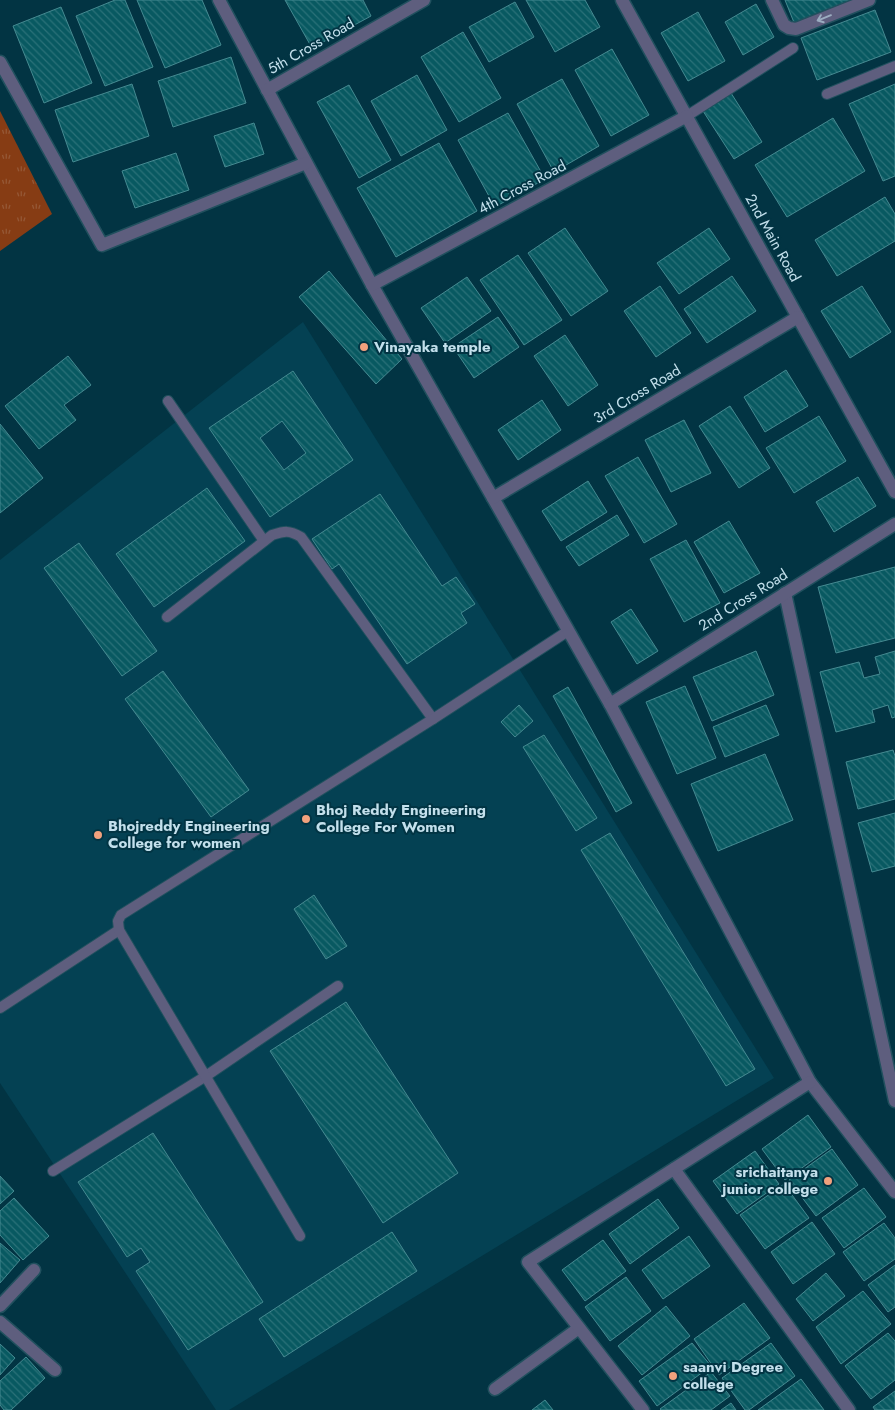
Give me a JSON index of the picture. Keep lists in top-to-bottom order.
{
  "streets": {
    "street": [
      "5th Cross Road",
      "4th Cross Road",
      "2nd Main Road",
      "3rd Cross Road",
      "2nd Cross Road"
    ]
  },
  "crossings": [
    ["4th Cross Road", "2nd Main Road"],
    ["2nd Main Road", "3rd Cross Road"]
  ],
  "places": [
    "Vinayaka temple",
    "Bhoj Reddy Engineering College For Women",
    "Bhojreddy Engineering College for women",
    "srichaitanya junior college",
    "saanvi Degree college"
  ]
}
